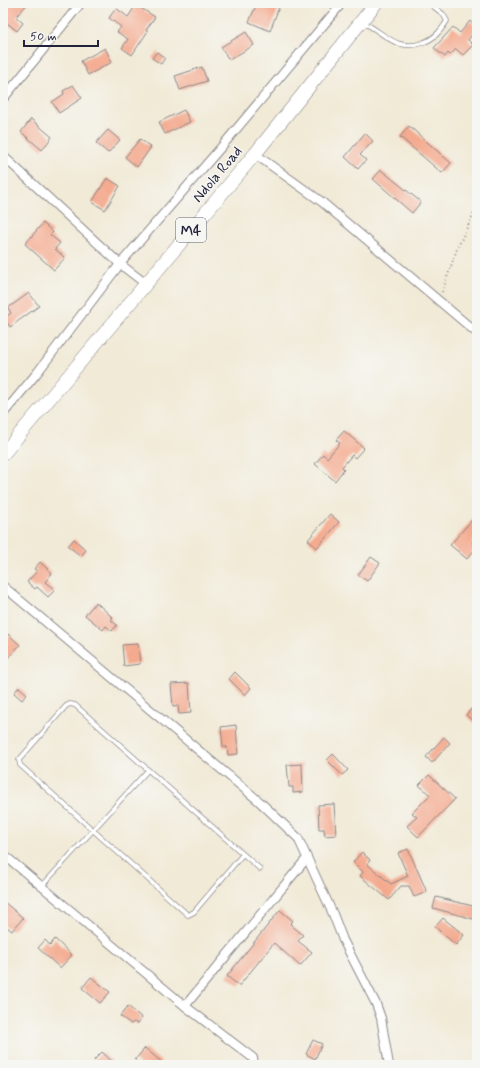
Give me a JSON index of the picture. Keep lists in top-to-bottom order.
{
  "streets": {
    "main road": ["Ndola Road", "M4"]
  },
  "scale_bar": "50 m"
}
